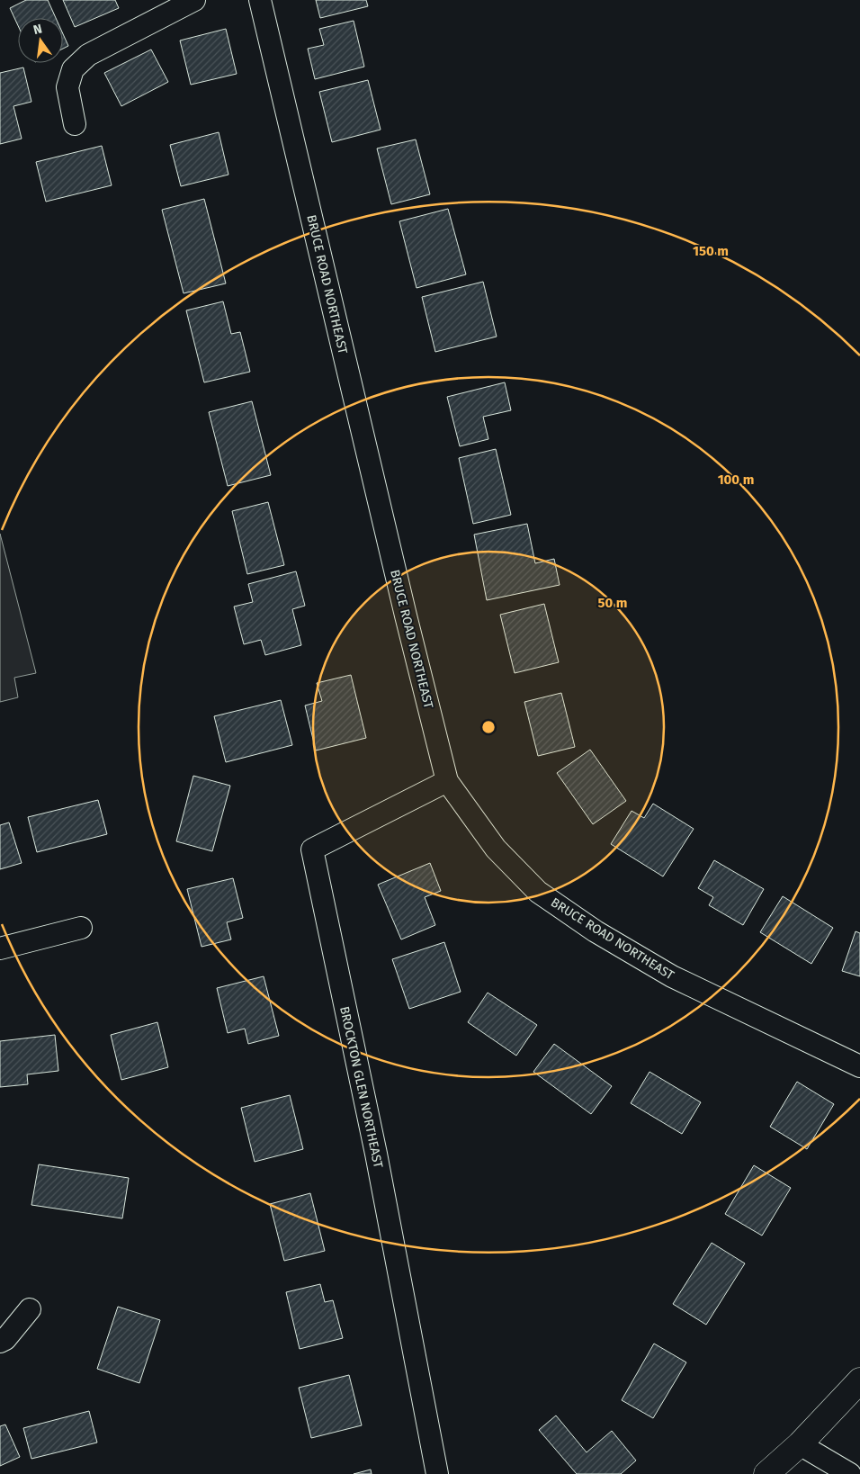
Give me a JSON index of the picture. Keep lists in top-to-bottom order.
{
  "streets": {
    "street": ["BRUCE ROAD NORTHEAST", "BROCKTON GLEN NORTHEAST"]
  },
  "crossings": [
    ["BRUCE ROAD NORTHEAST", "BROCKTON GLEN NORTHEAST"]
  ],
  "north": "top",
  "rings": ["150 m", "100 m", "50 m"]
}
